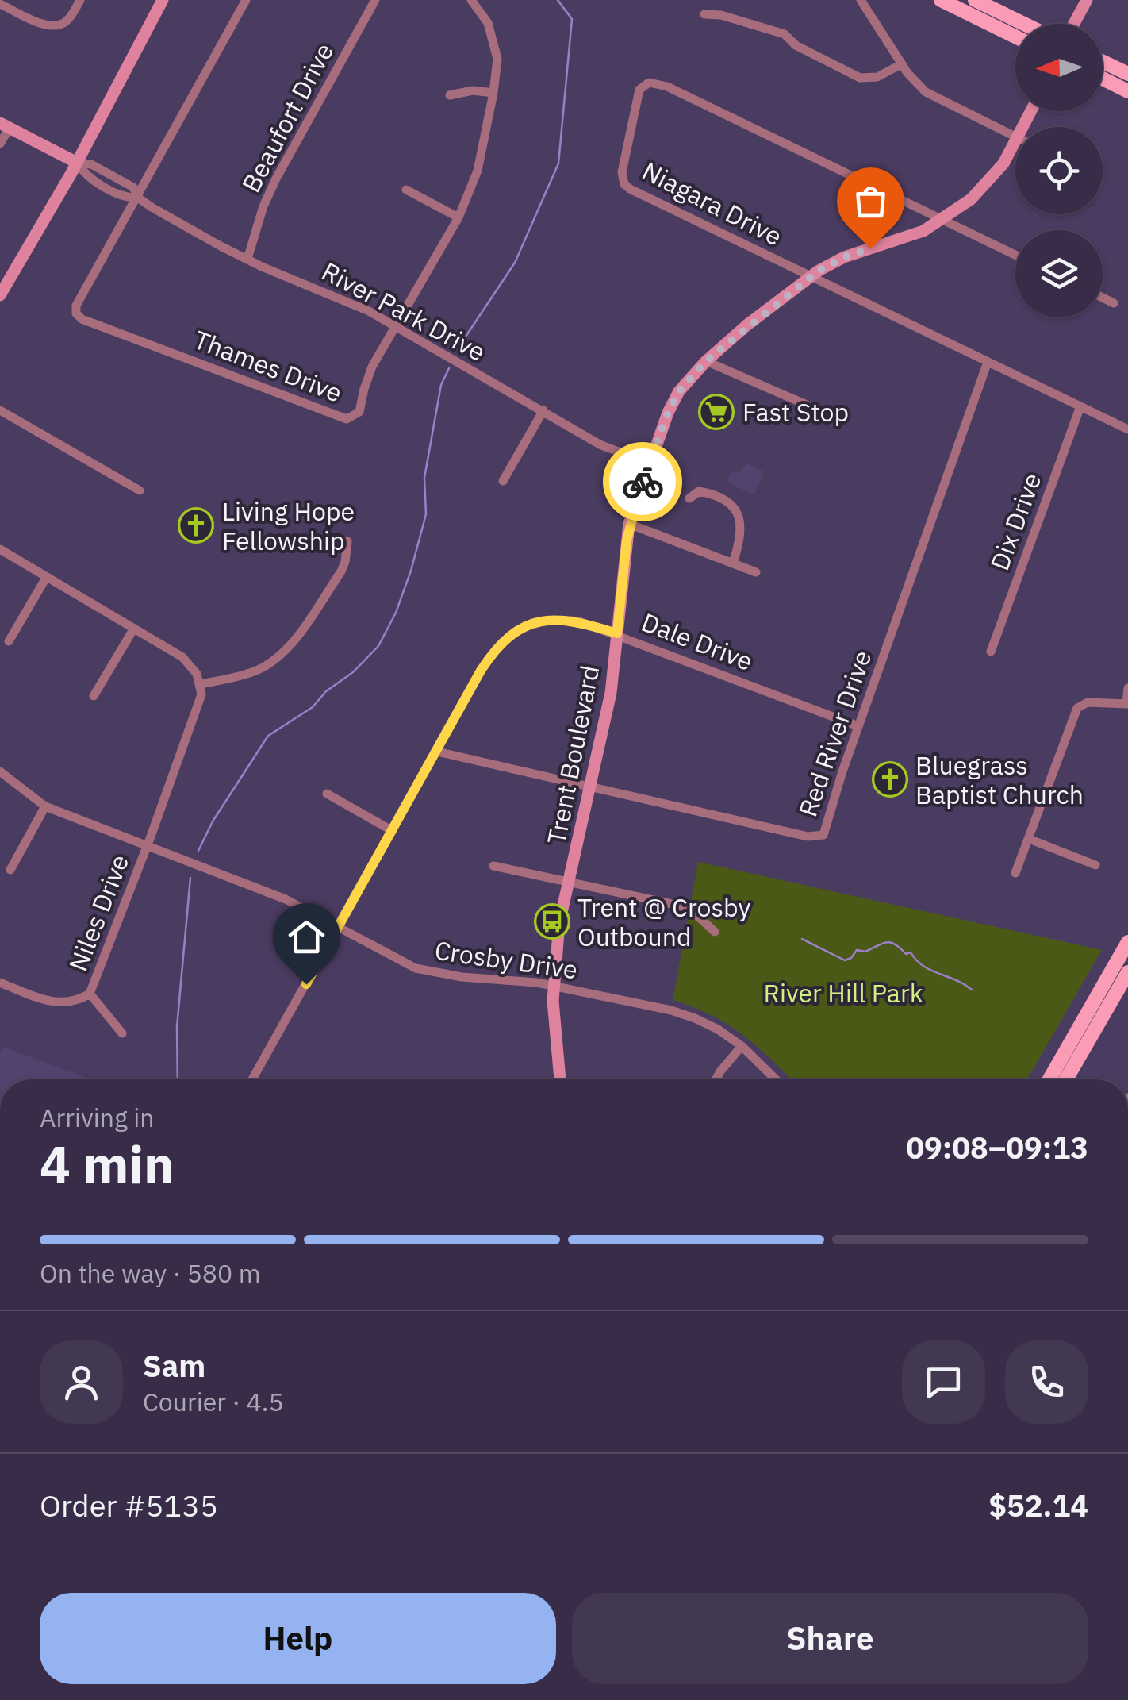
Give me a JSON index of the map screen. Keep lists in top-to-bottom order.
{
  "streets": {
    "street": [
      "Beaufort Drive",
      "Niagara Drive",
      "River Park Drive",
      "Thames Drive",
      "Dix Drive",
      "Dale Drive",
      "Red River Drive",
      "Trent Boulevard",
      "Niles Drive",
      "Crosby Drive"
    ]
  },
  "crossings": [
    ["Beaufort Drive", "River Park Drive"],
    ["Niagara Drive", "Dix Drive"],
    ["Niagara Drive", "Red River Drive"],
    ["Niagara Drive", "Trent Boulevard"],
    ["River Park Drive", "Thames Drive"],
    ["River Park Drive", "Trent Boulevard"],
    ["Dale Drive", "Red River Drive"],
    ["Dale Drive", "Trent Boulevard"],
    ["Dale Drive", "Crosby Drive"],
    ["Red River Drive", "Trent Boulevard"],
    ["Trent Boulevard", "Crosby Drive"],
    ["Niles Drive", "Crosby Drive"]
  ],
  "parks": ["River Hill Park"],
  "places": {
    "supermarket": ["Fast Stop"],
    "church": ["Living Hope Fellowship", "Bluegrass Baptist Church"],
    "bus stop": ["Trent @ Crosby Outbound"]
  },
  "north": "left",
  "page": {
    "heading": ["4 min", "Arriving in", "09:08–09:13"],
    "panel": [
      "Sam",
      "Courier · 4.5",
      "Order #5135",
      "$52.14"
    ],
    "bar": "On the way · 580 m",
    "buttons": ["Help", "Share"]
  }
}
